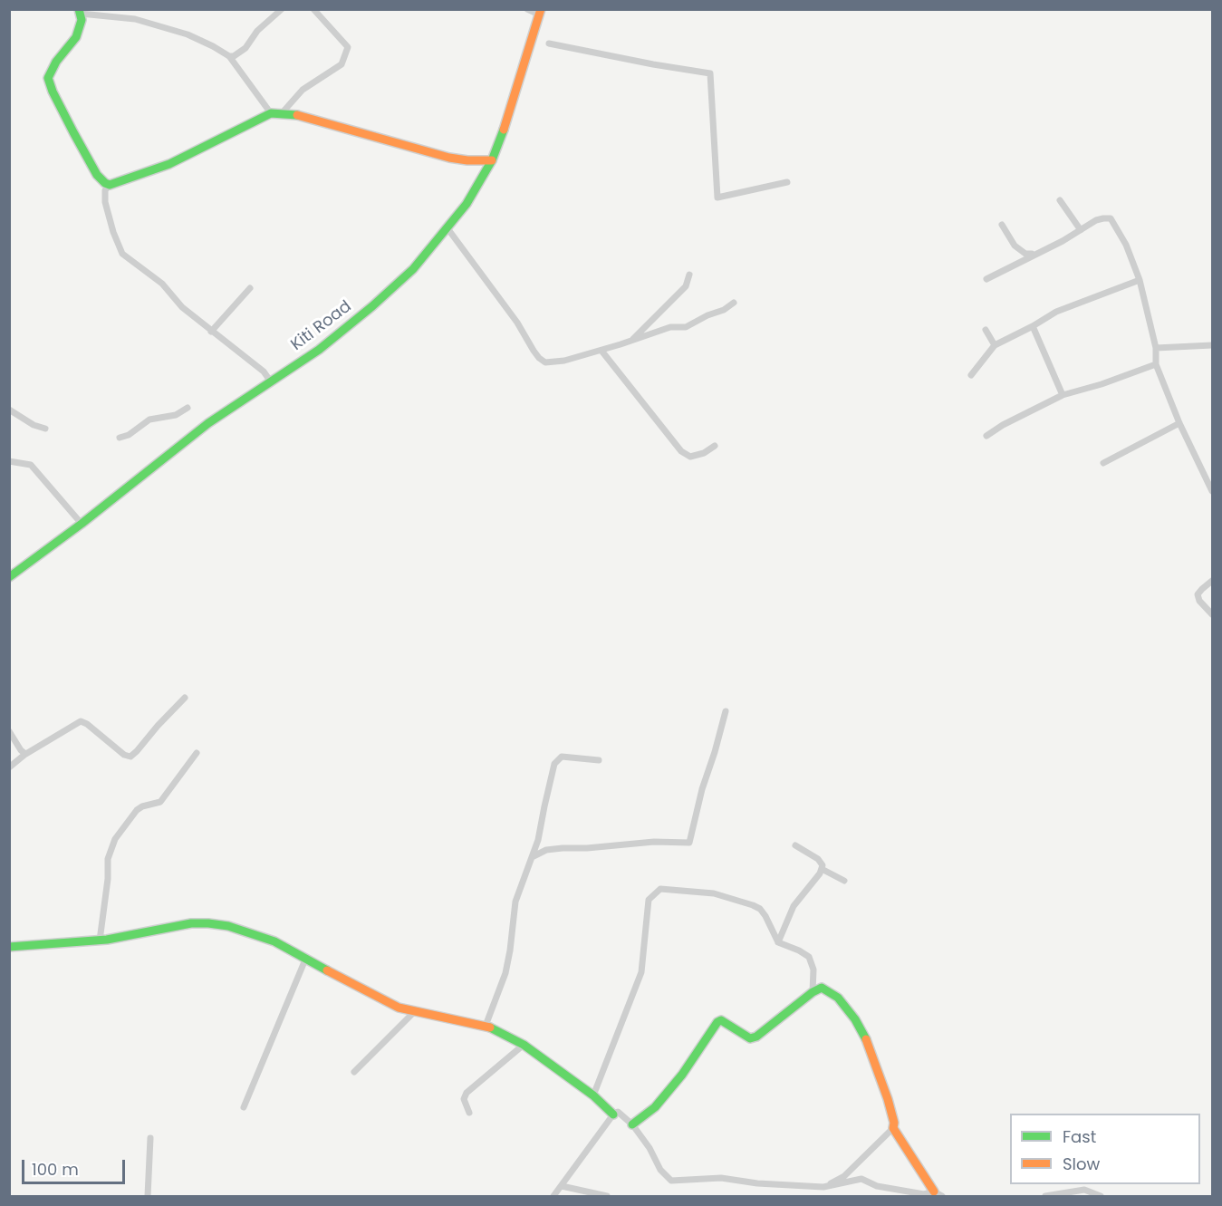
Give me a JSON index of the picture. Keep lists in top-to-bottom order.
{
  "streets": {
    "street": ["Kiti Road"]
  },
  "legend": ["Fast", "Slow"],
  "scale_bar": "100 m"
}
